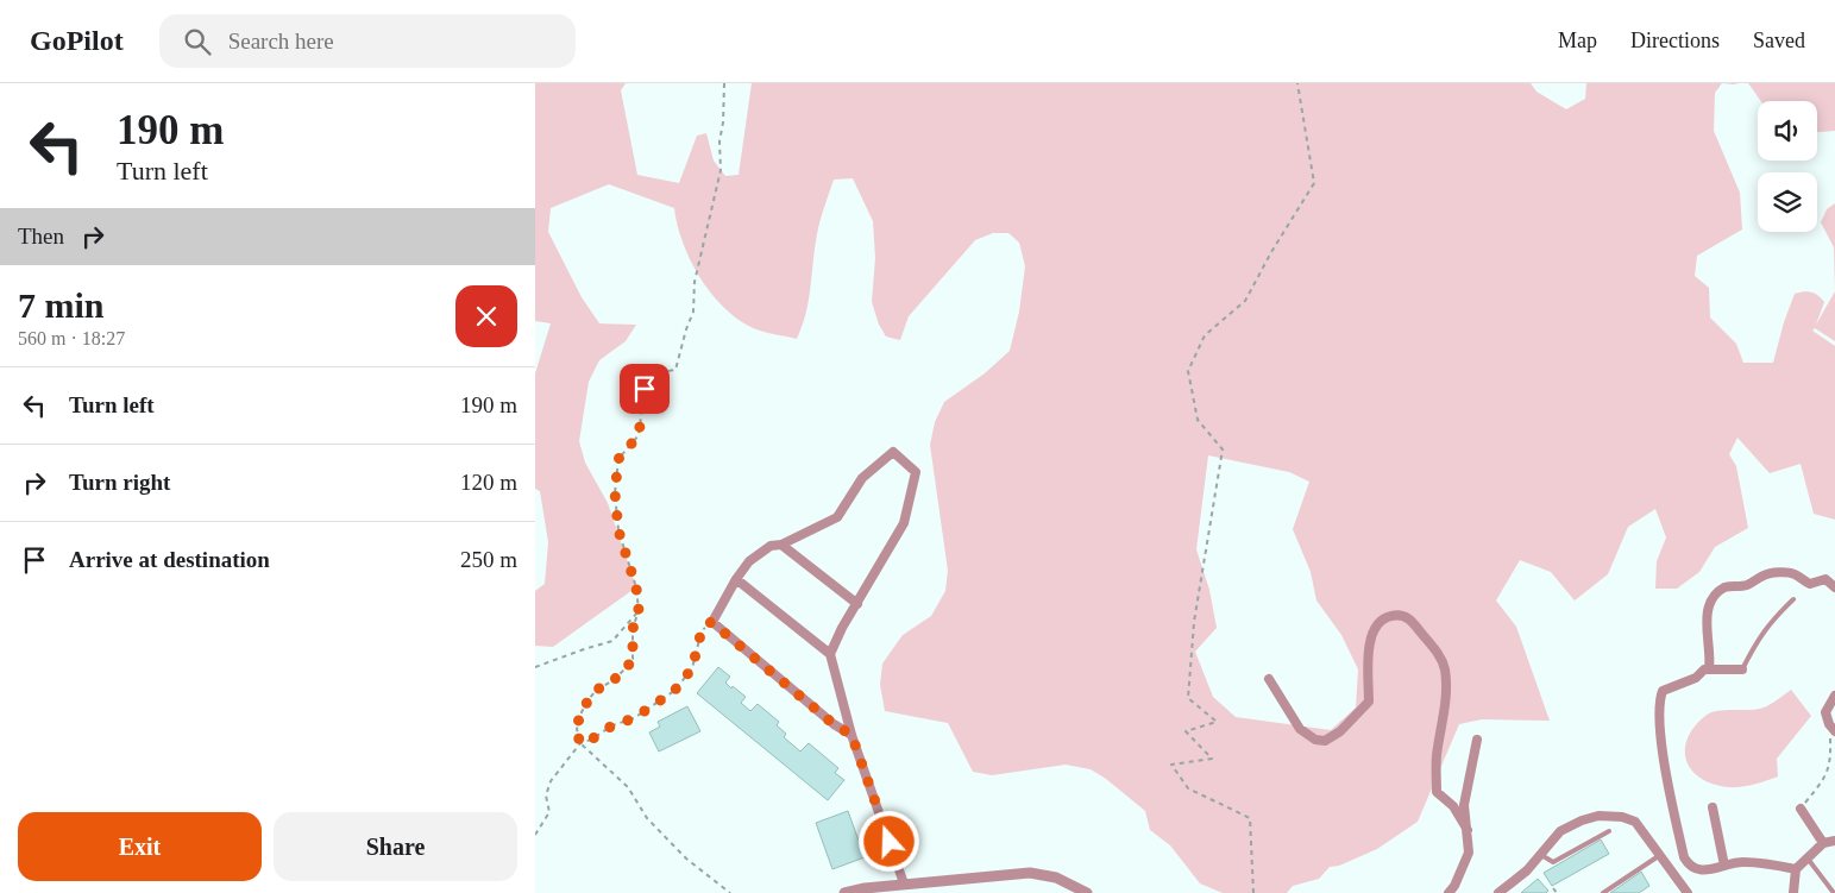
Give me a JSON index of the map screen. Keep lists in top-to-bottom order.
{
  "page": {
    "header": "GoPilot",
    "search": "Search here",
    "nav": ["Map", "Directions", "Saved"],
    "turn": ["190 m", "Turn left"],
    "then": "Then",
    "heading": ["7 min", "560 m · 18:27"],
    "list": [
      {
        "name": "Turn left",
        "value": "190 m"
      },
      {
        "name": "Turn right",
        "value": "120 m"
      },
      {
        "name": "Arrive at destination",
        "value": "250 m"
      }
    ],
    "buttons": ["Exit", "Share"]
  }
}
